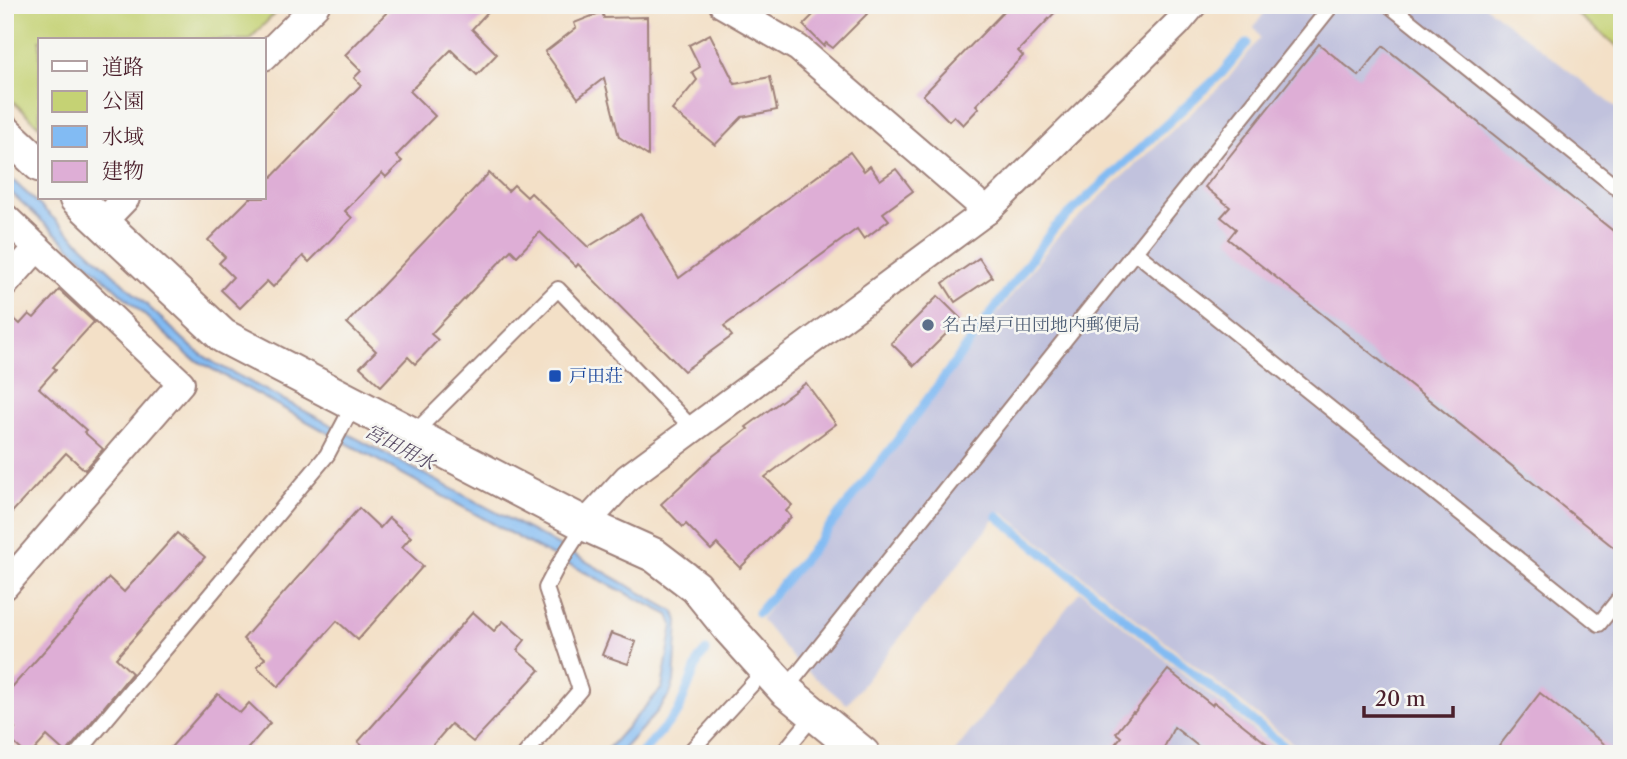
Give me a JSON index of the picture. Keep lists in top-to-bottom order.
{
  "water": ["宮田用水"],
  "places": {
    "other": ["名古屋戸田団地内郵便局"],
    "transit": ["戸田荘"]
  },
  "legend": [
    "道路",
    "公園",
    "水域",
    "建物"
  ],
  "scale_bar": "20 m"
}
